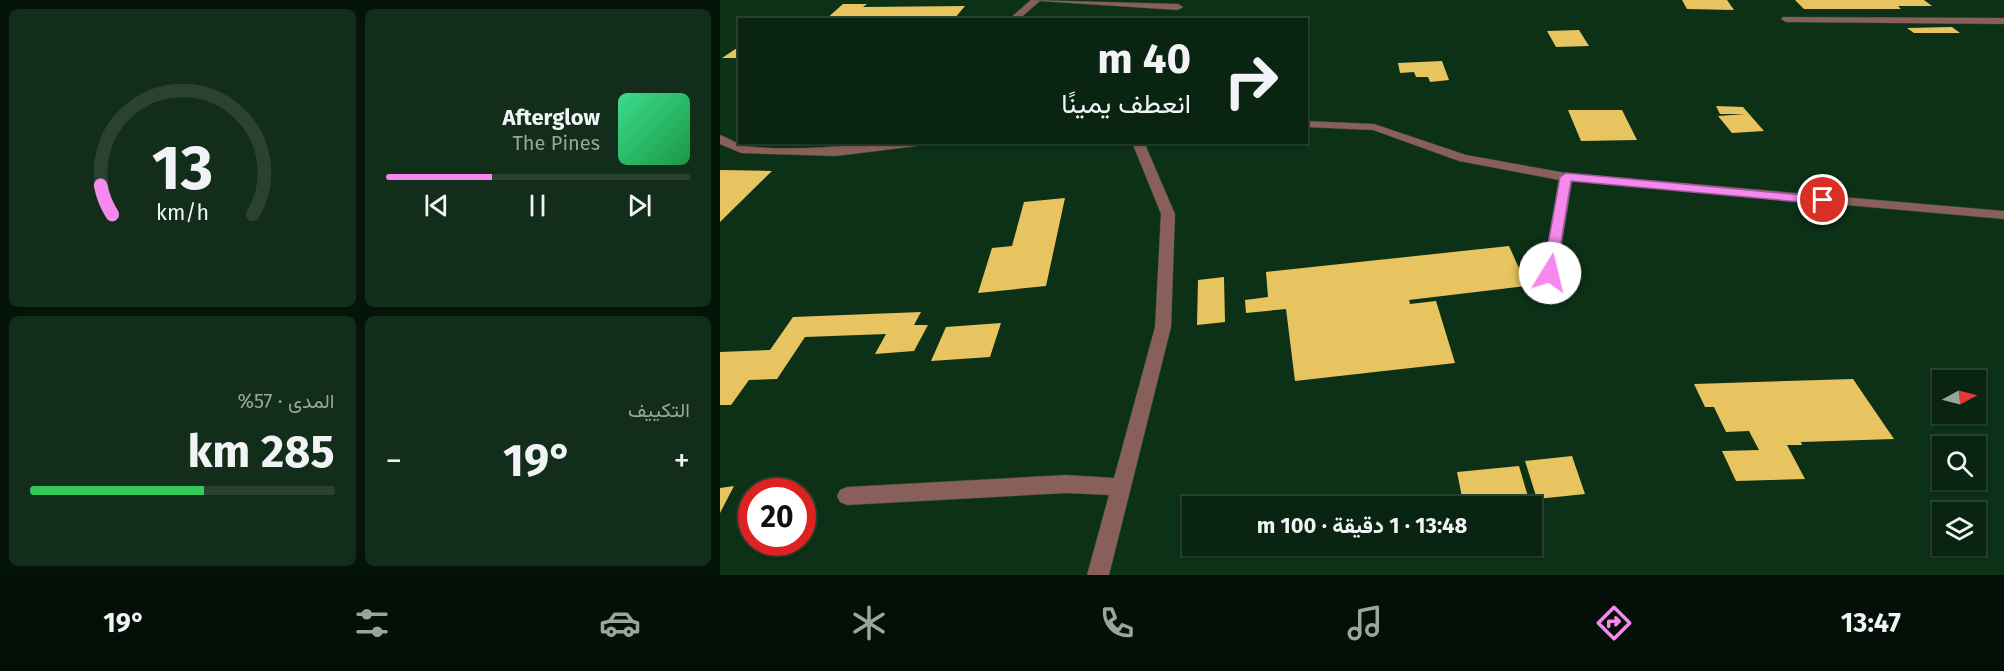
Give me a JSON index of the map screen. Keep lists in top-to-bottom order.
{
  "north": "right",
  "page": {
    "turn": ["40 m", "انعطف يمينًا"],
    "song": ["Afterglow", "The Pines"],
    "tile": [
      "التكييف",
      ["المدى · 57%", "285 km"]
    ],
    "heat": ["−", "19°", "+"],
    "limit": "20",
    "trip": "13:48 · 1 دقيقة · 100 m",
    "tabs": ["13:47", "19°"],
    "gauge": ["13", "km/h"]
  }
}
